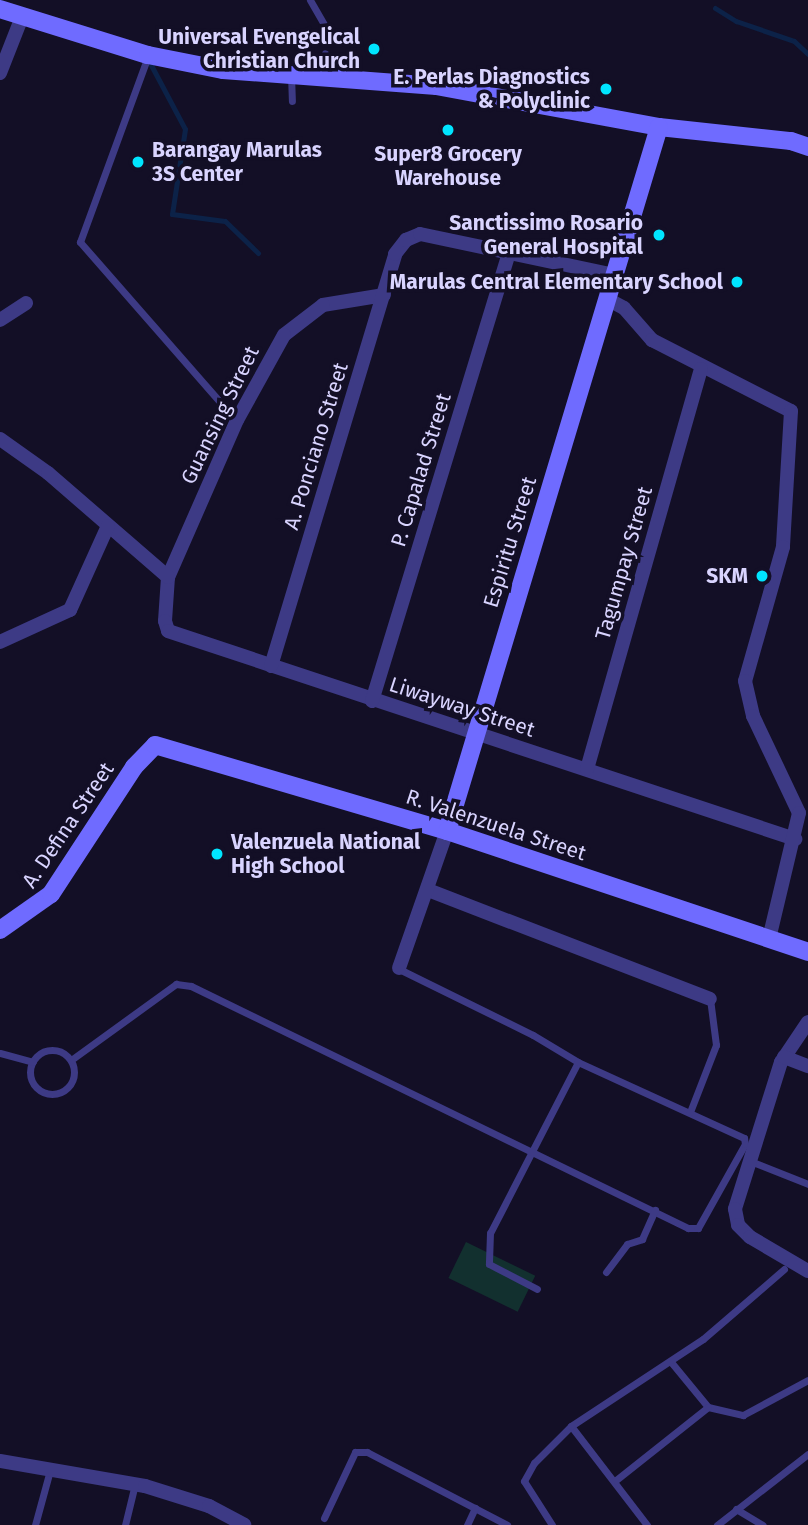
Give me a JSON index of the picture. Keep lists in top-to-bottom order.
{
  "streets": {
    "street": [
      "Guansing Street",
      "A. Ponciano Street",
      "P. Capalad Street",
      "Espiritu Street",
      "Tagumpay Street",
      "Liwayway Street",
      "A. Defina Street",
      "R. Valenzuela Street"
    ]
  },
  "crossings": [
    ["Guansing Street", "A. Ponciano Street"],
    ["Guansing Street", "Liwayway Street"],
    ["A. Ponciano Street", "P. Capalad Street"],
    ["A. Ponciano Street", "Liwayway Street"],
    ["P. Capalad Street", "Liwayway Street"],
    ["Espiritu Street", "Liwayway Street"],
    ["Espiritu Street", "R. Valenzuela Street"],
    ["Tagumpay Street", "Liwayway Street"],
    ["A. Defina Street", "R. Valenzuela Street"]
  ],
  "places": [
    "Universal Evengelical Christian Church",
    "E. Perlas Diagnostics & Polyclinic",
    "Super8 Grocery Warehouse",
    "Barangay Marulas 3S Center",
    "Sanctissimo Rosario General Hospital",
    "Marulas Central Elementary School",
    "SKM",
    "Valenzuela National High School"
  ]
}
